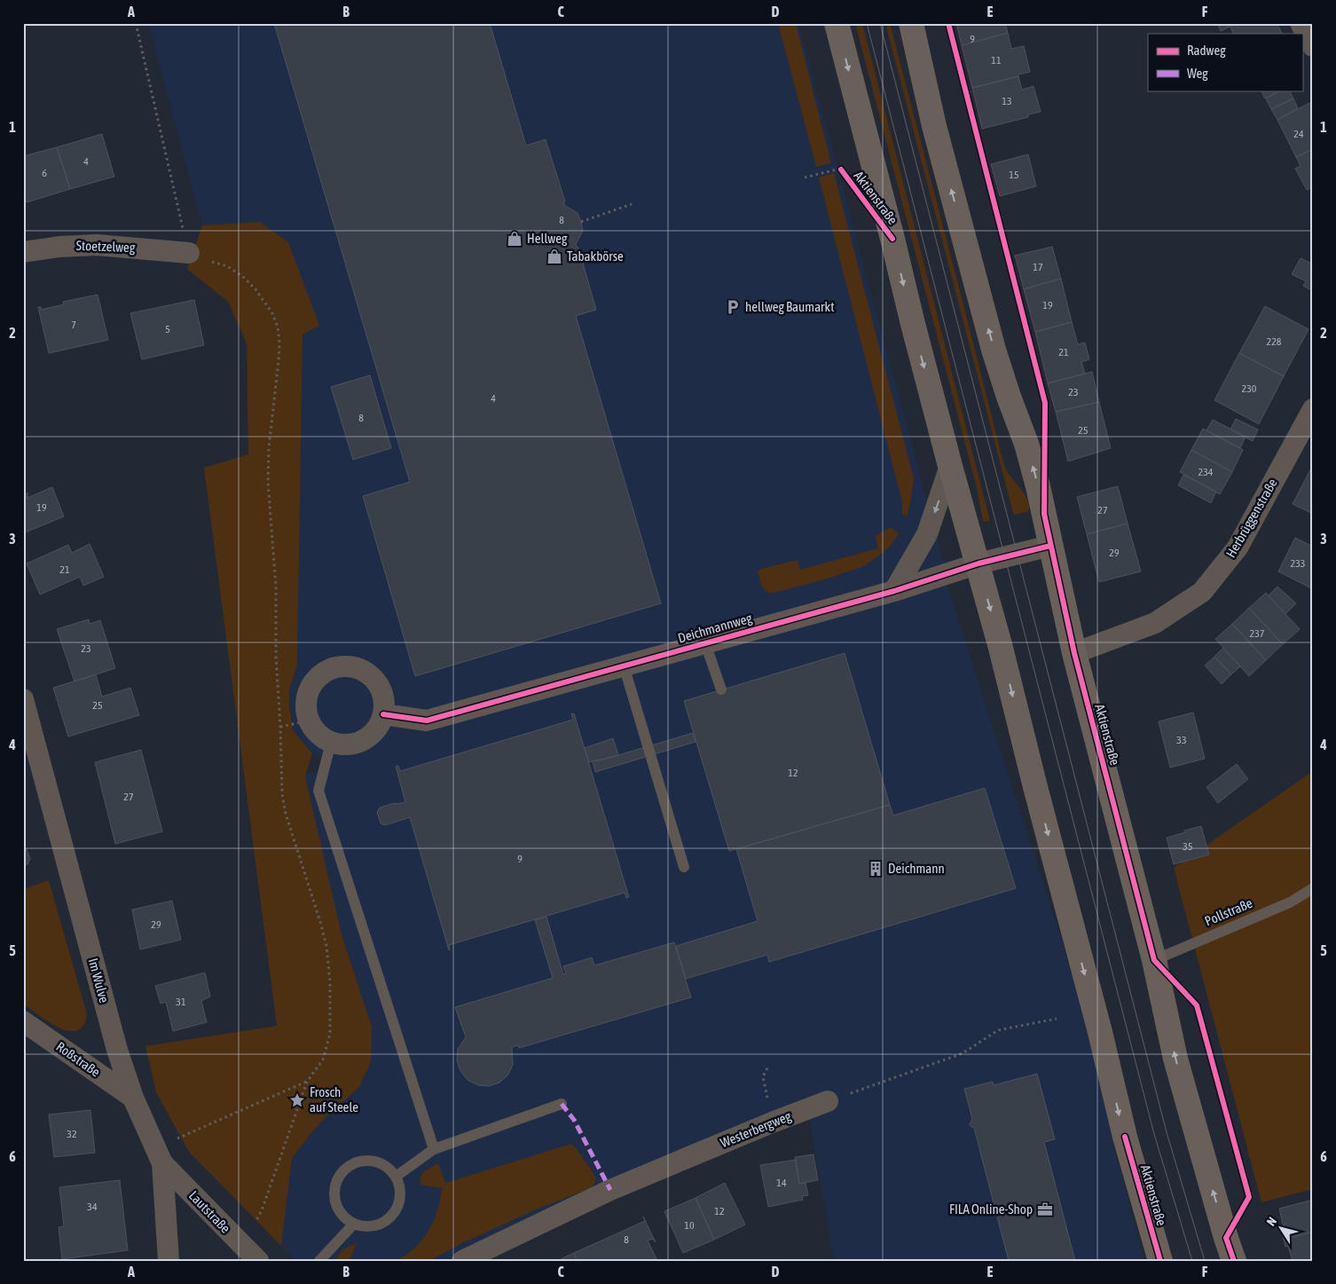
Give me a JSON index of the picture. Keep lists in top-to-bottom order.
{
  "streets": {
    "main road": ["Aktienstraße"],
    "street": [
      "Stoetzelweg",
      "Herbrüggenstraße",
      "Deichmannweg",
      "Im Wulve",
      "Roßstraße",
      "Westerbergweg",
      "Lautstraße"
    ],
    "lane": ["Pollstraße"]
  },
  "crossings": [
    ["Aktienstraße", "Herbrüggenstraße"],
    ["Aktienstraße", "Deichmannweg"],
    ["Aktienstraße", "Pollstraße"],
    ["Im Wulve", "Roßstraße"],
    ["Im Wulve", "Lautstraße"]
  ],
  "places": {
    "shop": ["Hellweg", "Tabakbörse"],
    "parking": ["hellweg Baumarkt"],
    "building": ["Deichmann"],
    "place": ["Frosch auf Steele"],
    "office": ["FILA Online-Shop"]
  },
  "house_numbers": [
    "9",
    "11",
    "13",
    "24",
    "4",
    "6",
    "15",
    "8",
    "17",
    "19",
    "7",
    "5",
    "228",
    "21",
    "230",
    "23",
    "4",
    "8",
    "25",
    "234",
    "19",
    "27",
    "29",
    "233",
    "21",
    "237",
    "23",
    "25",
    "33",
    "12",
    "27",
    "35",
    "9",
    "29",
    "31",
    "32",
    "14",
    "34",
    "12",
    "10",
    "8"
  ],
  "legend": ["Radweg", "Weg"],
  "north": "top left",
  "grid": {
    "columns": [
      "A",
      "B",
      "C",
      "D",
      "E",
      "F"
    ],
    "rows": [
      "1",
      "2",
      "3",
      "4",
      "5",
      "6"
    ]
  }
}
